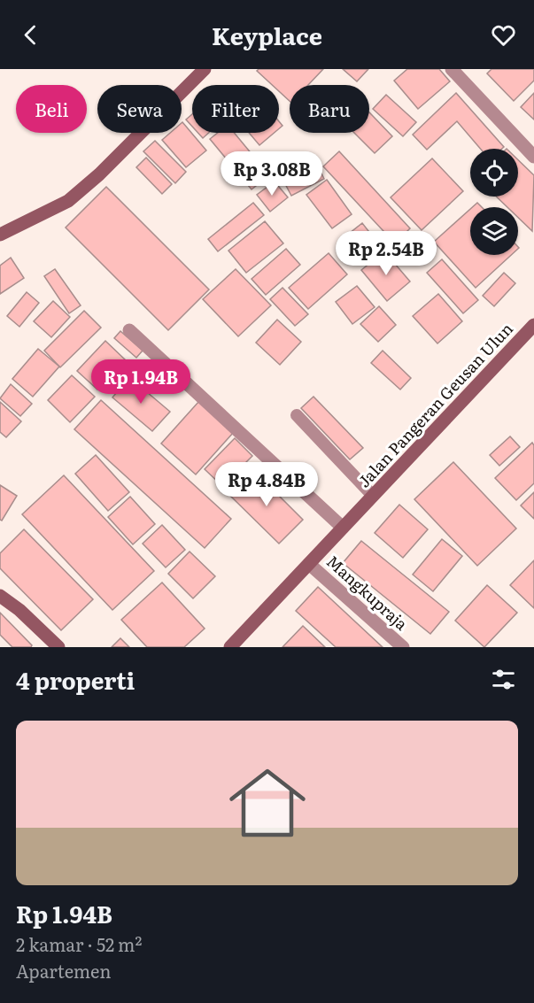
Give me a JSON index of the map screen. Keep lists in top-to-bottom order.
{
  "streets": {
    "main road": ["Jalan Pangeran Geusan Ulun"],
    "street": ["Mangkupraja"]
  },
  "crossings": [
    ["Jalan Pangeran Geusan Ulun", "Mangkupraja"]
  ],
  "page": {
    "header": "Keyplace",
    "chip": [
      "Beli",
      "Sewa",
      "Filter",
      "Baru"
    ],
    "price": [
      "Rp 3.08B",
      "Rp 2.54B",
      "Rp 1.94B",
      "Rp 4.84B"
    ],
    "heading": "4 properti",
    "list": [
      {
        "name": "Rp 1.94B",
        "note": "2 kamar · 52 m² · Apartemen"
      }
    ]
  }
}
